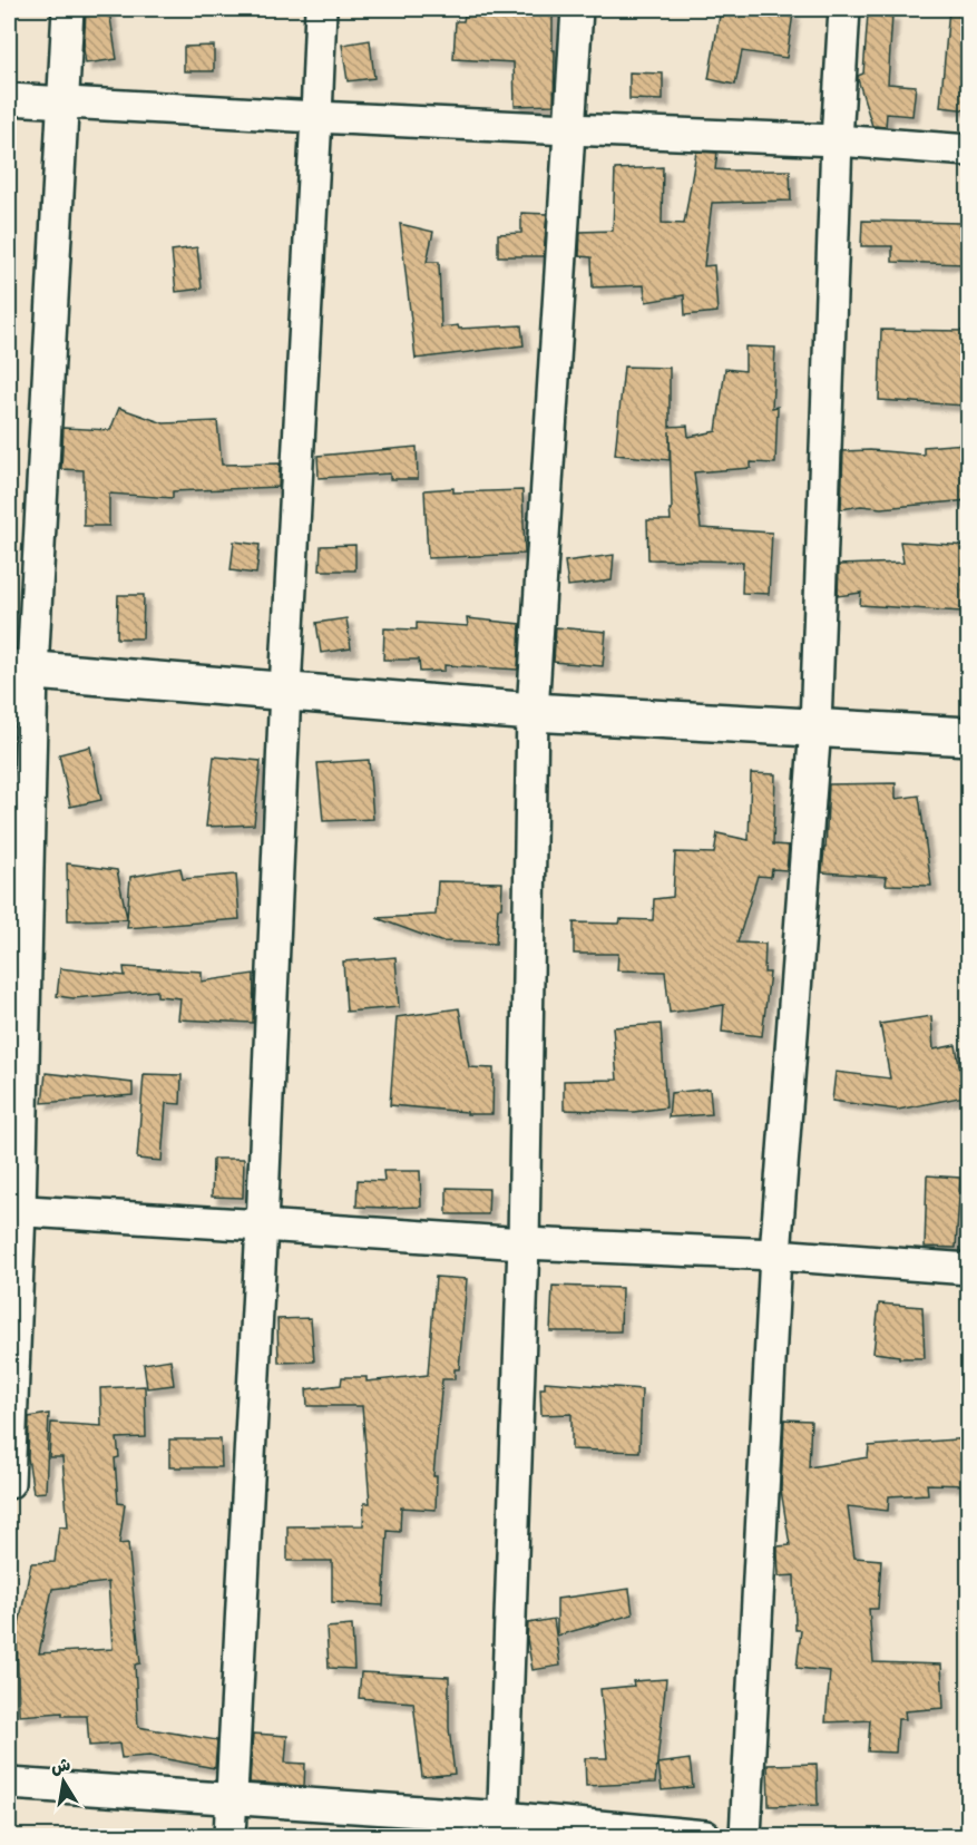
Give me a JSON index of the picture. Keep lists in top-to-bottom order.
{
  "north": "top"
}
